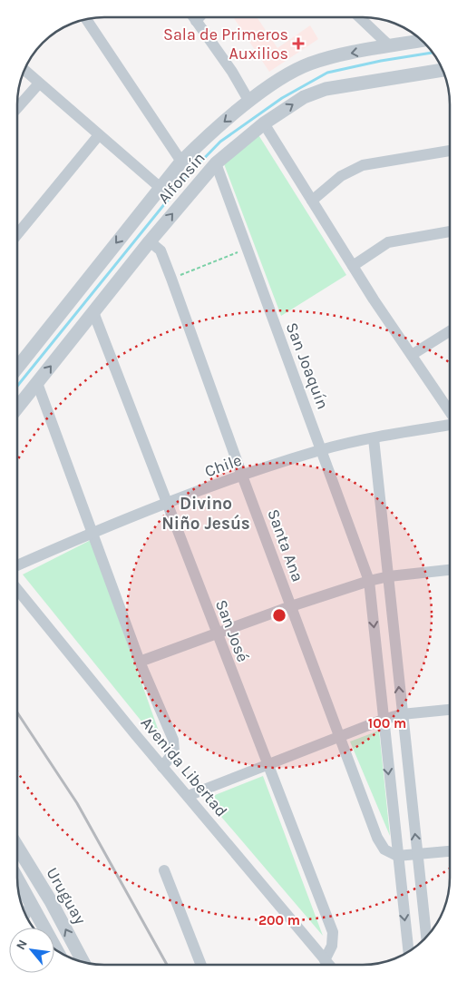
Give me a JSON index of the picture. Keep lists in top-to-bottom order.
{
  "streets": {
    "street": [
      "Alfonsín",
      "San Joaquín",
      "Chile",
      "Santa Ana",
      "San José",
      "Avenida Libertad",
      "Uruguay"
    ]
  },
  "crossings": [
    ["Alfonsín", "San Joaquín"],
    ["Alfonsín", "Santa Ana"],
    ["Alfonsín", "San José"],
    ["San Joaquín", "Chile"],
    ["San Joaquín", "Santa Ana"],
    ["Chile", "Santa Ana"],
    ["Chile", "San José"],
    ["San José", "Avenida Libertad"]
  ],
  "districts": ["Divino Niño Jesús"],
  "places": {
    "health": ["Sala de Primeros Auxilios"]
  },
  "north": "top left",
  "rings": ["100 m", "200 m"]
}
